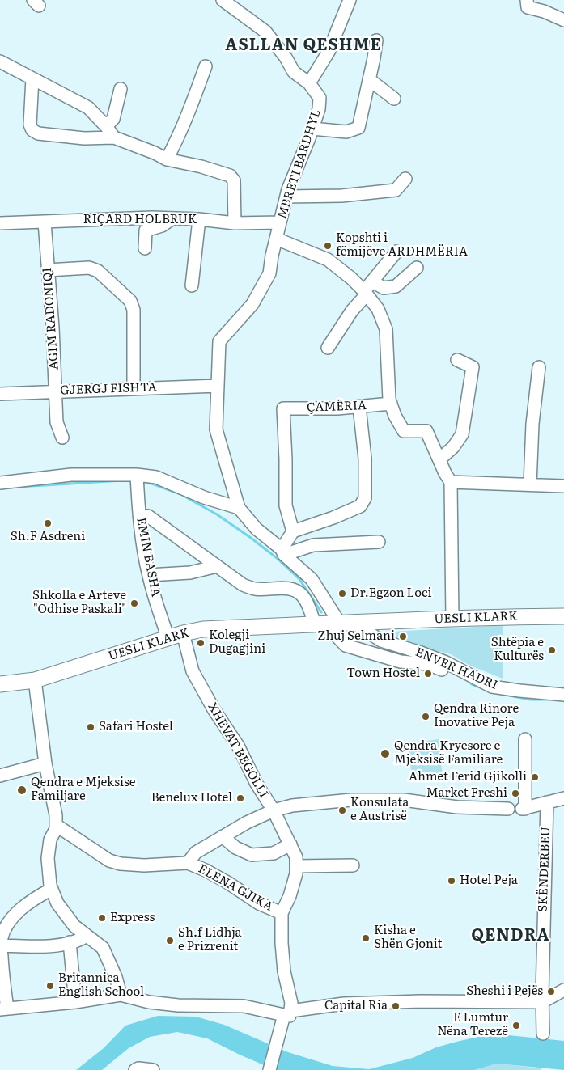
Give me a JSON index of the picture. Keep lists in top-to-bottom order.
{
  "streets": {
    "main road": ["UESLI KLARK"],
    "street": [
      "MBRETI BARDHYL",
      "RIÇARD HOLBRUK",
      "AGIM RADONIQI",
      "GJERGJ FISHTA",
      "ÇAMËRIA",
      "EMIN BASHA",
      "ENVER HADRI",
      "XHEVAT BEGOLLI",
      "SKËNDERBEU",
      "ELENA GJIKA"
    ]
  },
  "crossings": [
    ["MBRETI BARDHYL", "RIÇARD HOLBRUK"],
    ["MBRETI BARDHYL", "GJERGJ FISHTA"],
    ["MBRETI BARDHYL", "UESLI KLARK"],
    ["MBRETI BARDHYL", "ENVER HADRI"],
    ["RIÇARD HOLBRUK", "AGIM RADONIQI"],
    ["AGIM RADONIQI", "GJERGJ FISHTA"],
    ["EMIN BASHA", "UESLI KLARK"],
    ["EMIN BASHA", "XHEVAT BEGOLLI"],
    ["UESLI KLARK", "ENVER HADRI"],
    ["UESLI KLARK", "XHEVAT BEGOLLI"],
    ["XHEVAT BEGOLLI", "ELENA GJIKA"]
  ],
  "districts": ["ASLLAN QESHME", "QENDRA"],
  "places": [
    "Kopshti i fëmijëve ARDHMËRIA",
    "Sh.F Asdreni",
    "Dr.Egzon Loci",
    "Shkolla e Arteve \"Odhise Paskali\"",
    "Zhuj Selmani",
    "Kolegji Dugagjini",
    "Shtëpia e Kulturës",
    "Town Hostel",
    "Qendra Rinore Inovative Peja",
    "Safari Hostel",
    "Qendra Kryesore e Mjeksisë Familiare",
    "Ahmet Ferid Gjikolli",
    "Qendra e Mjeksise Familjare",
    "Market Freshi",
    "Benelux Hotel",
    "Konsulata e Austrisë",
    "Hotel Peja",
    "Express",
    "Kisha e Shën Gjonit",
    "Sh.f Lidhja e Prizrenit",
    "Britannica English School",
    "Sheshi i Pejës",
    "Capital Ria",
    "E Lumtur Nëna Terezë"
  ]
}
